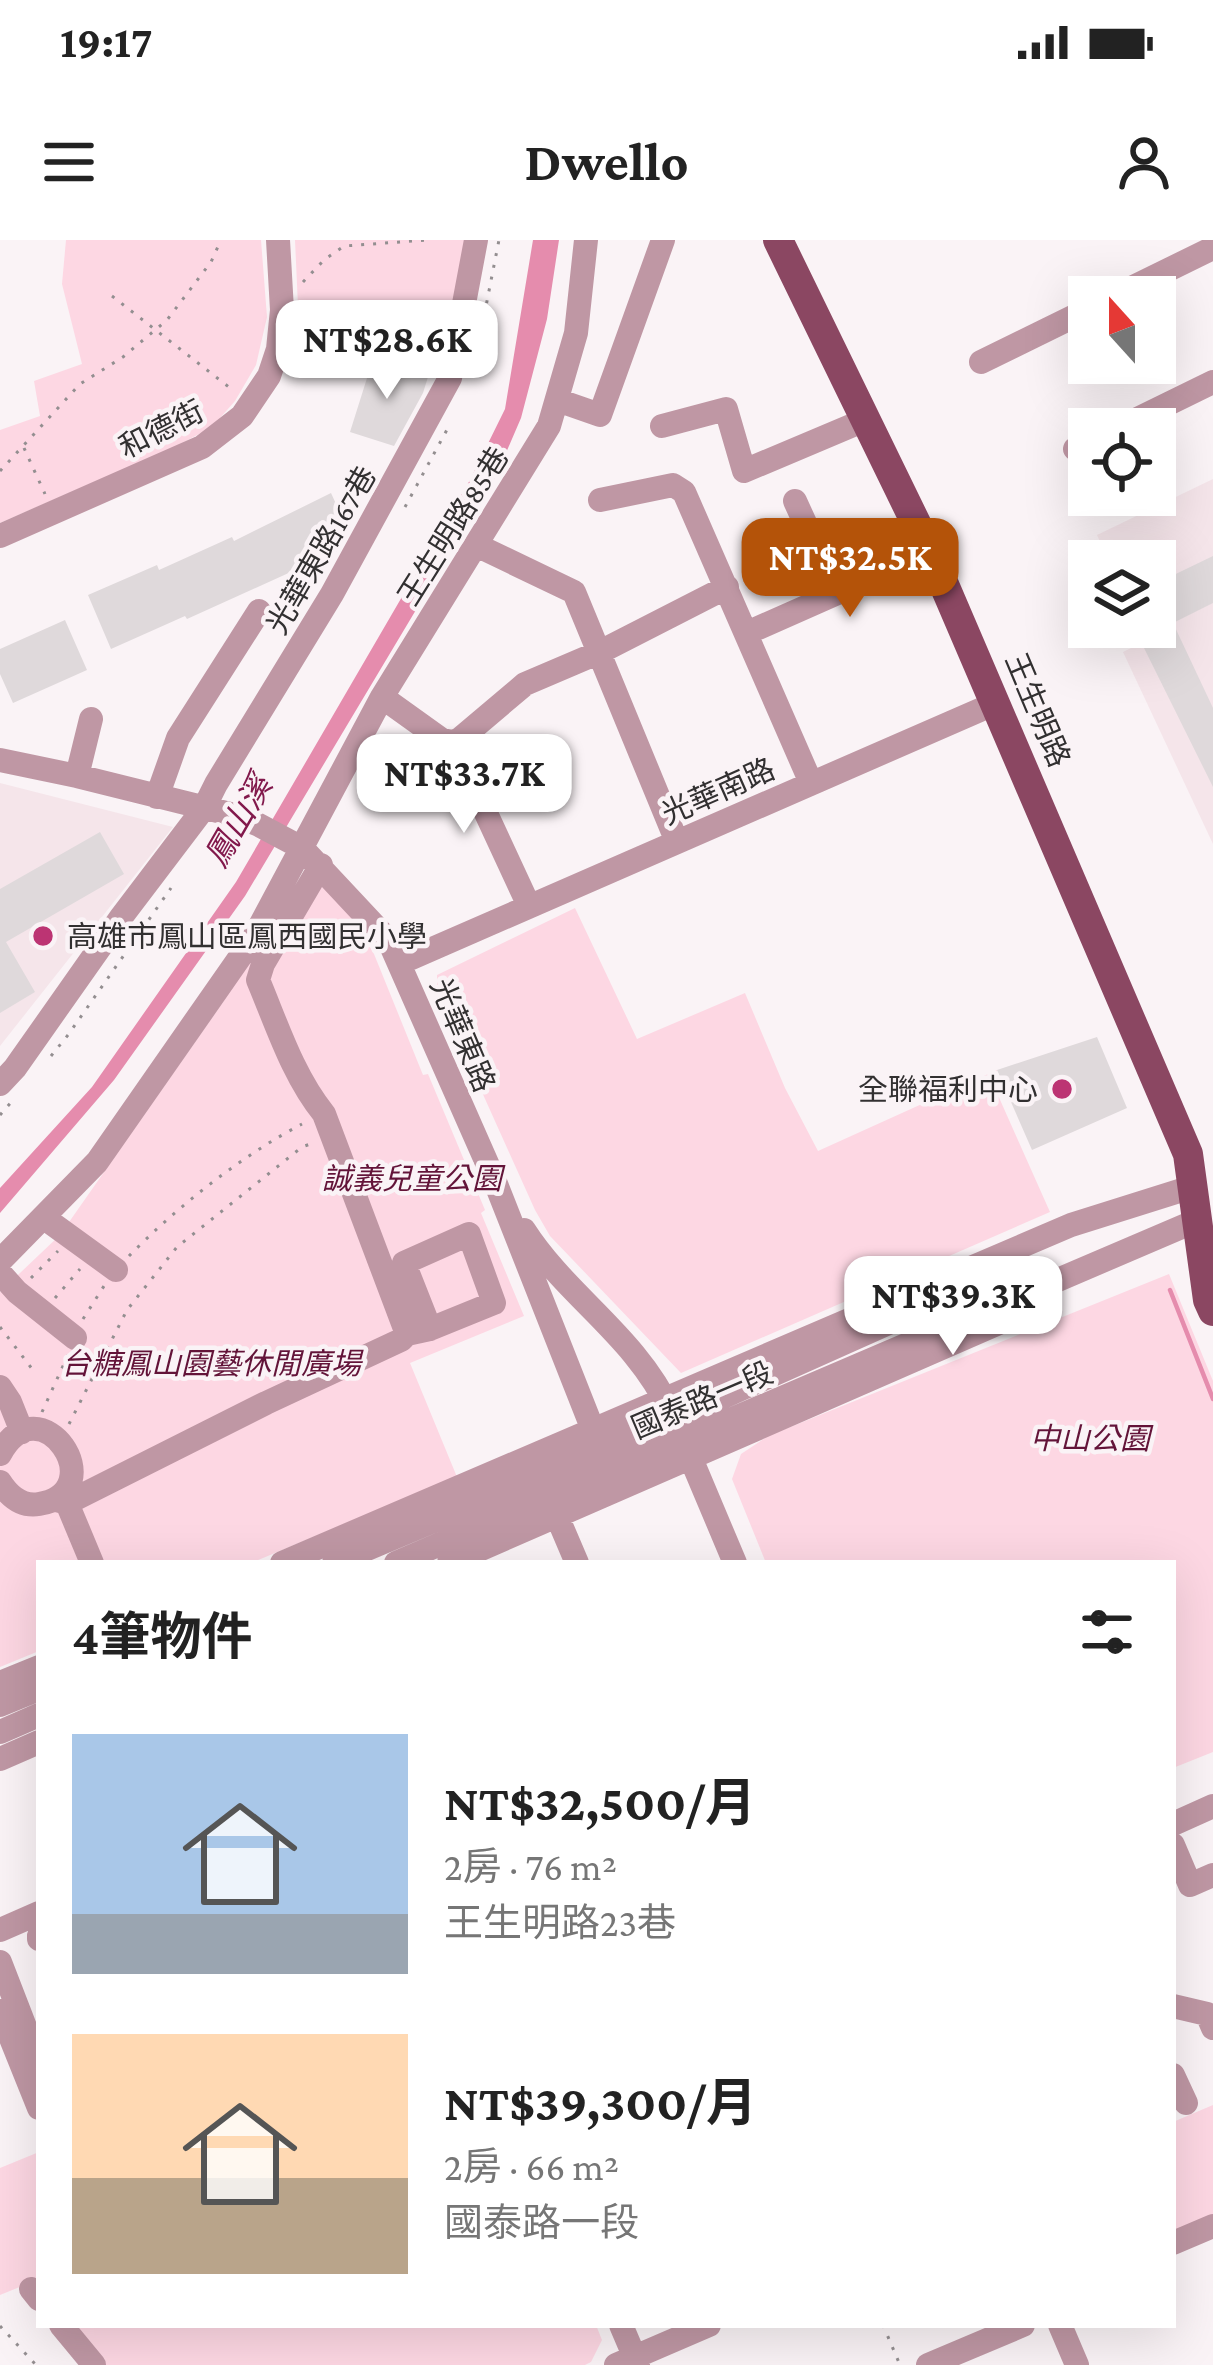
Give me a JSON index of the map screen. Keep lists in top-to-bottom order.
{
  "streets": {
    "main road": ["王生明路"],
    "street": [
      "和德街",
      "王生明路85巷",
      "光華東路167巷",
      "光華南路",
      "光華東路",
      "國泰路一段"
    ]
  },
  "crossings": [
    ["王生明路85巷", "光華東路"],
    ["王生明路", "光華南路"],
    ["王生明路", "國泰路一段"],
    ["光華南路", "光華東路"],
    ["光華東路", "國泰路一段"]
  ],
  "water": ["鳳山溪"],
  "parks": ["誠義兒童公園", "台糖鳳山園藝休閒廣場", "中山公園"],
  "places": ["高雄市鳳山區鳳西國民小學", "全聯福利中心"],
  "north": "top",
  "page": {
    "status": "19:17",
    "header": "Dwello",
    "price": [
      "NT$28.6K",
      "NT$32.5K",
      "NT$33.7K",
      "NT$39.3K"
    ],
    "heading": "4筆物件",
    "list": [
      {
        "name": "NT$32,500/月",
        "note": "2房 · 76 m² · 王生明路23巷"
      },
      {
        "name": "NT$39,300/月",
        "note": "2房 · 66 m² · 國泰路一段"
      }
    ]
  }
}
